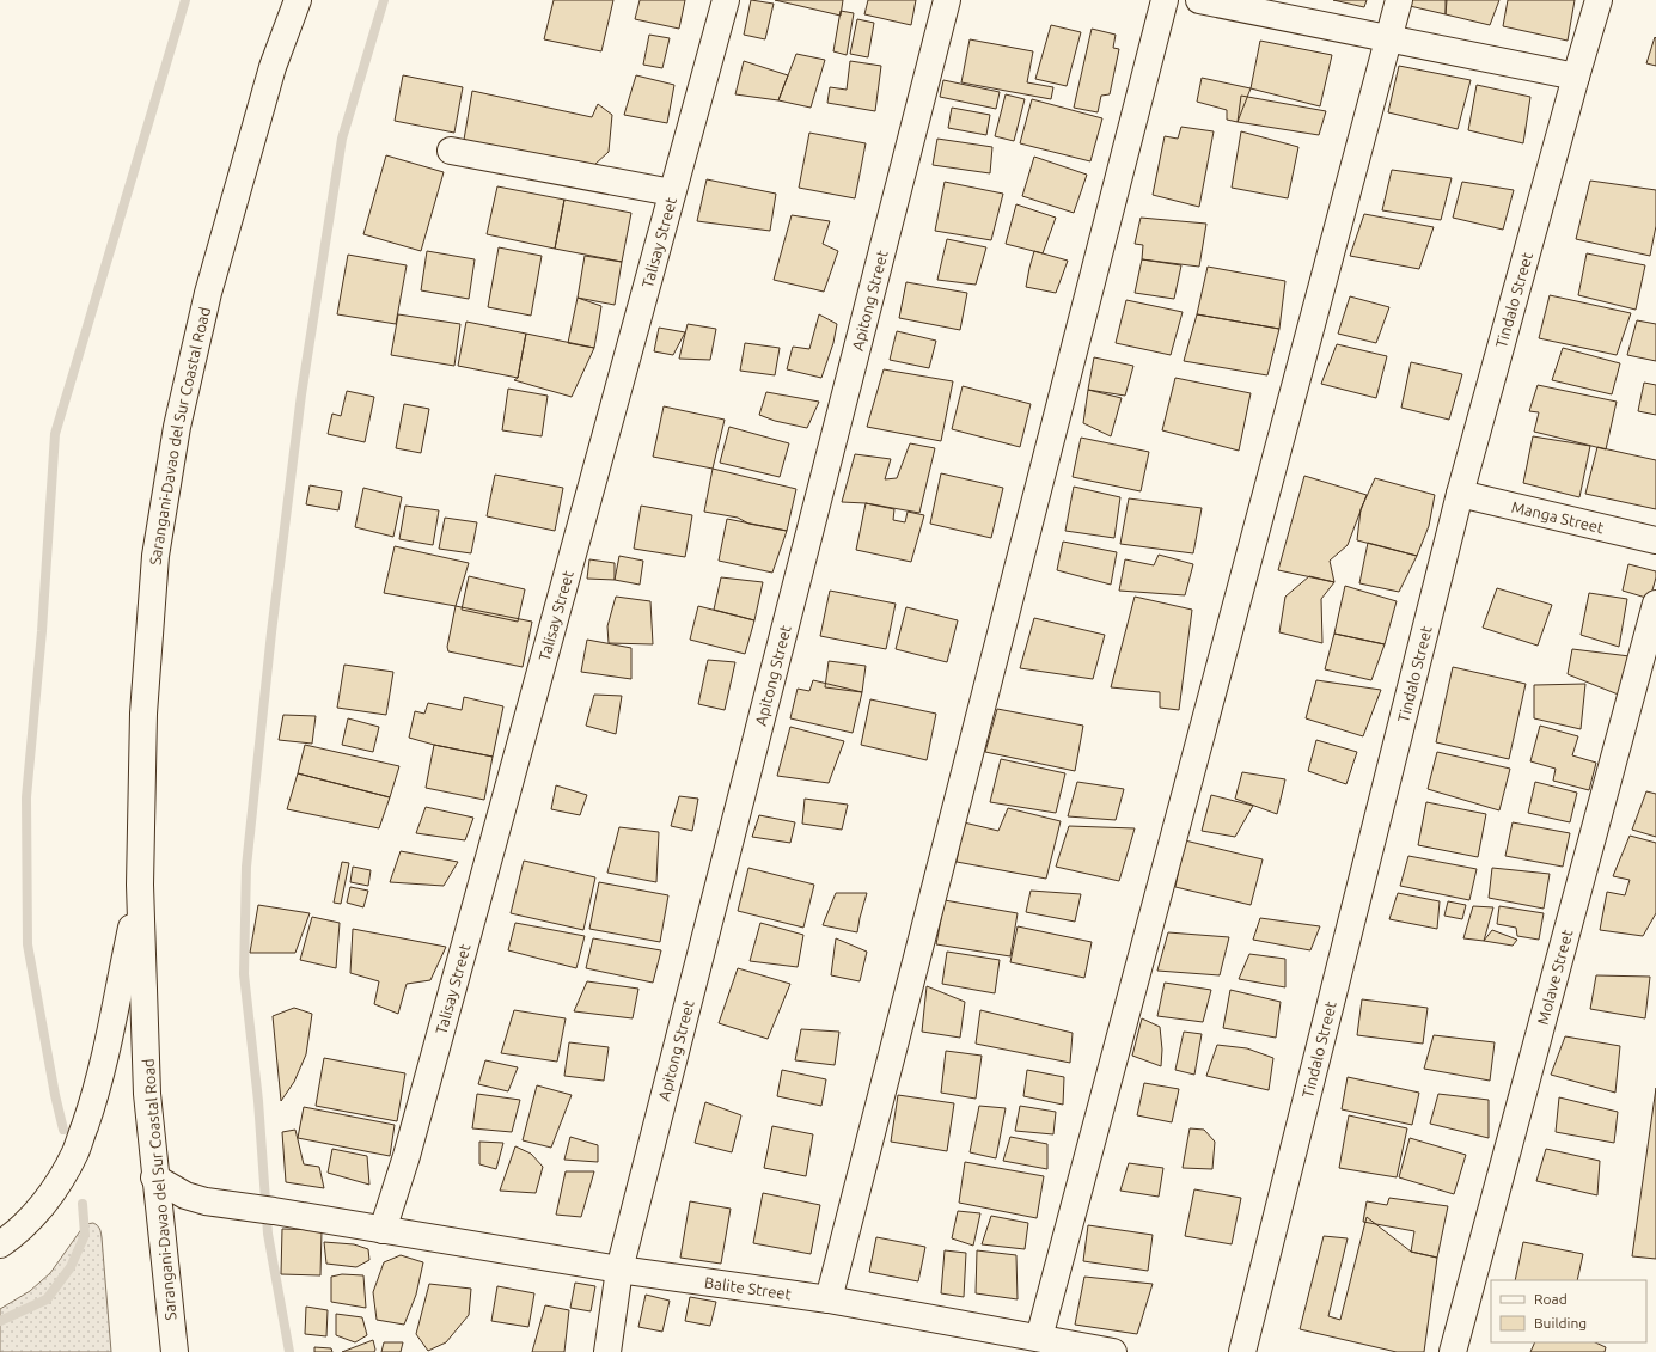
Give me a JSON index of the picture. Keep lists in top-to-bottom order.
{
  "streets": {
    "street": [
      "Talisay Street",
      "Apitong Street",
      "Tindalo Street",
      "Sarangani-Davao del Sur Coastal Road",
      "Manga Street",
      "Molave Street",
      "Balite Street"
    ]
  },
  "crossings": [
    ["Talisay Street", "Balite Street"],
    ["Apitong Street", "Balite Street"],
    ["Tindalo Street", "Manga Street"],
    ["Sarangani-Davao del Sur Coastal Road", "Balite Street"]
  ],
  "legend": ["Road", "Building"]
}
